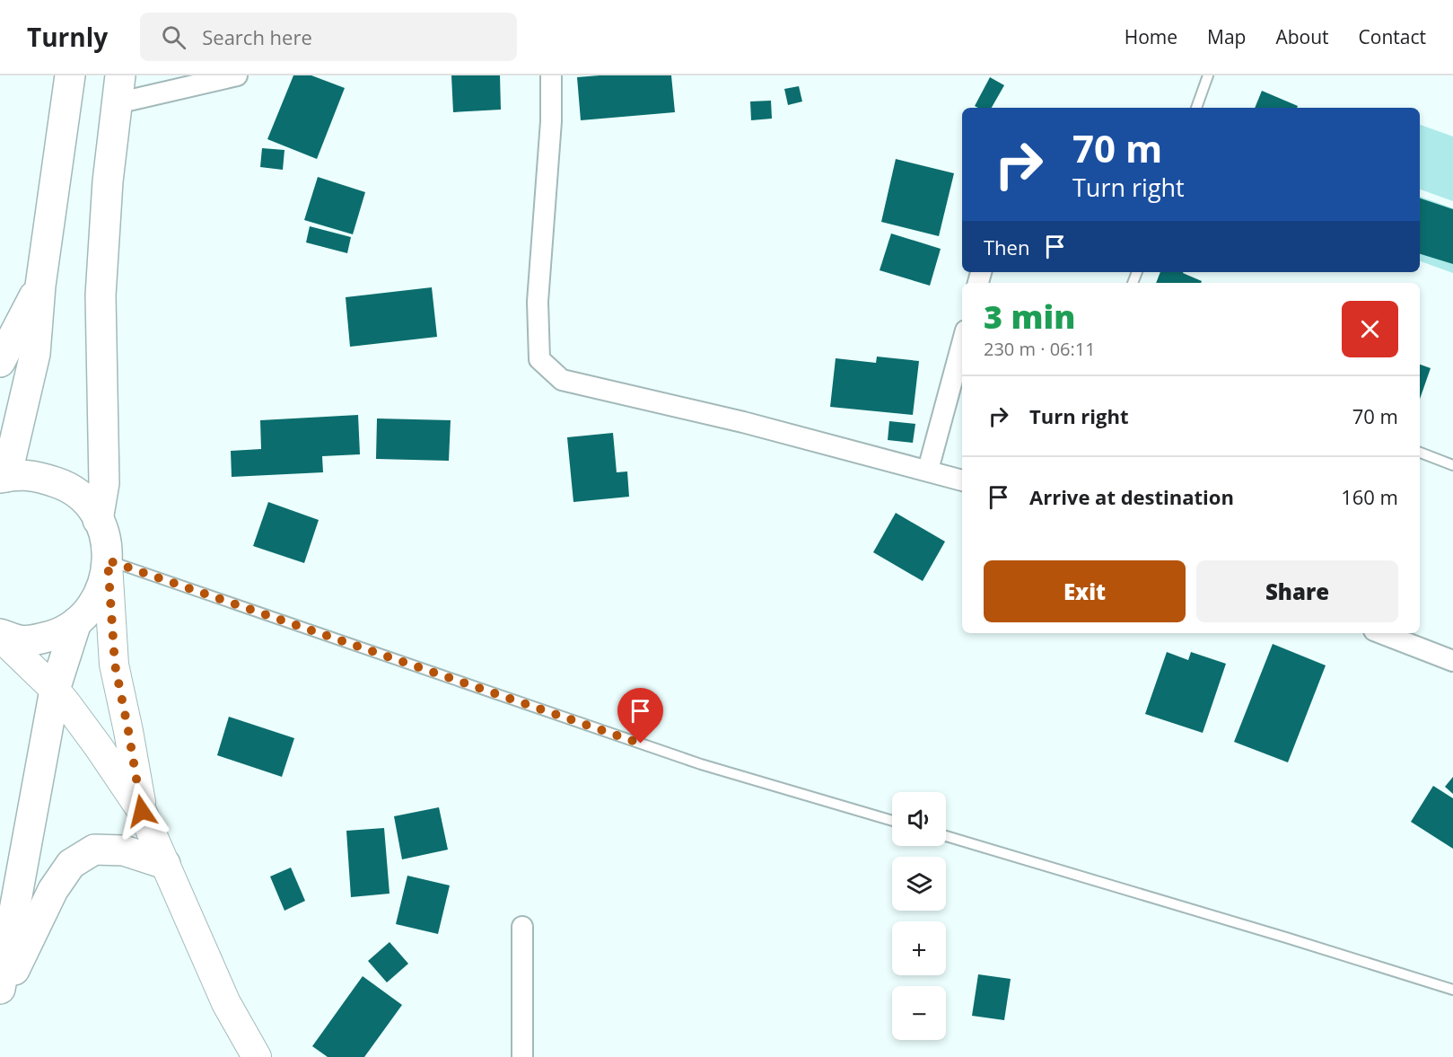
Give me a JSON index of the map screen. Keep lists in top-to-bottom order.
{
  "page": {
    "header": "Turnly",
    "search": "Search here",
    "nav": [
      "Home",
      "Map",
      "About",
      "Contact"
    ],
    "turn": ["70 m", "Turn right"],
    "then": "Then",
    "heading": ["3 min", "230 m · 06:11"],
    "list": [
      {
        "name": "Turn right",
        "value": "70 m"
      },
      {
        "name": "Arrive at destination",
        "value": "160 m"
      }
    ],
    "buttons": ["Exit", "Share"],
    "map_buttons": ["+", "−"]
  }
}
